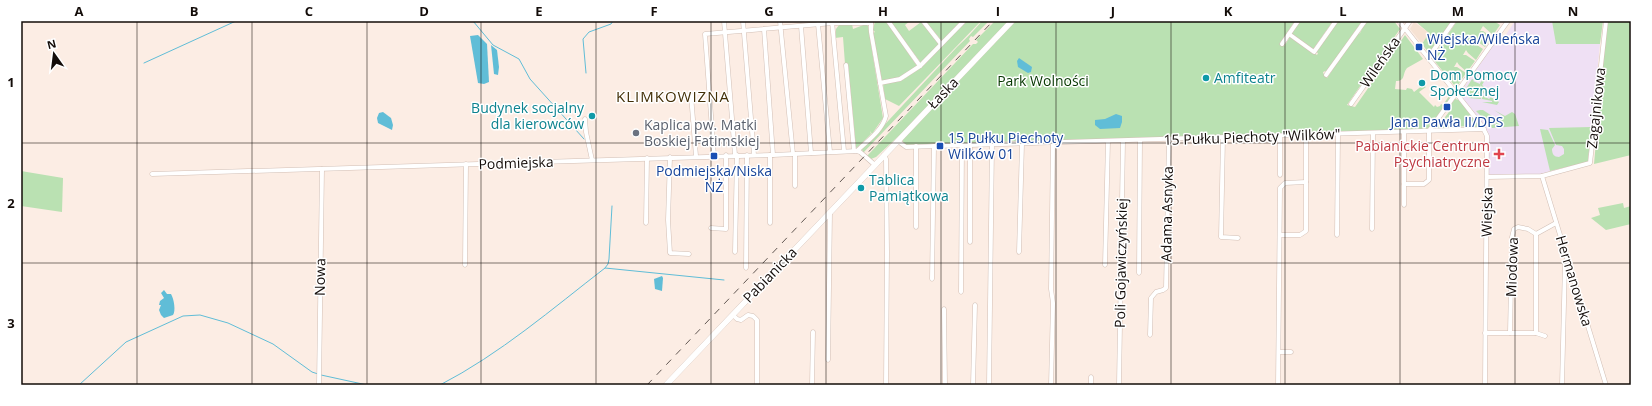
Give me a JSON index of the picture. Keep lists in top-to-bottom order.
{
  "streets": {
    "main road": ["Łaska", "Pabianicka"],
    "street": [
      "Wileńska",
      "Zagajnikowa",
      "15 Pułku Piechoty \"Wilków\"",
      "Podmiejska",
      "Wiejska",
      "Adama Asnyka",
      "Poli Gojawiczyńskiej",
      "Miodowa",
      "Nowa",
      "Hermanowska"
    ]
  },
  "crossings": [
    ["Wileńska", "Wiejska"],
    ["Łaska", "15 Pułku Piechoty \"Wilków\""],
    ["Łaska", "Pabianicka"],
    ["Zagajnikowa", "Wiejska"],
    ["Zagajnikowa", "Hermanowska"],
    ["15 Pułku Piechoty \"Wilków\"", "Wiejska"],
    ["15 Pułku Piechoty \"Wilków\"", "Adama Asnyka"],
    ["15 Pułku Piechoty \"Wilków\"", "Poli Gojawiczyńskiej"],
    ["Podmiejska", "Nowa"]
  ],
  "districts": ["KLIMKOWIZNA"],
  "parks": ["Park Wolności"],
  "places": {
    "transit": [
      "Wiejska/Wileńska NŻ",
      "Jana Pawła II/DPS",
      "15 Pułku Piechoty Wilków 01",
      "Podmiejska/Niska NŻ"
    ],
    "other": [
      "Amfiteatr",
      "Dom Pomocy Społecznej",
      "Budynek socjalny dla kierowców",
      "Kaplica pw. Matki Boskiej Fatimskiej",
      "Tablica Pamiątkowa"
    ],
    "health": ["Pabianickie Centrum Psychiatryczne"]
  },
  "north": "top",
  "grid": {
    "columns": [
      "A",
      "B",
      "C",
      "D",
      "E",
      "F",
      "G",
      "H",
      "I",
      "J",
      "K",
      "L",
      "M",
      "N"
    ],
    "rows": ["1", "2", "3"]
  }
}
